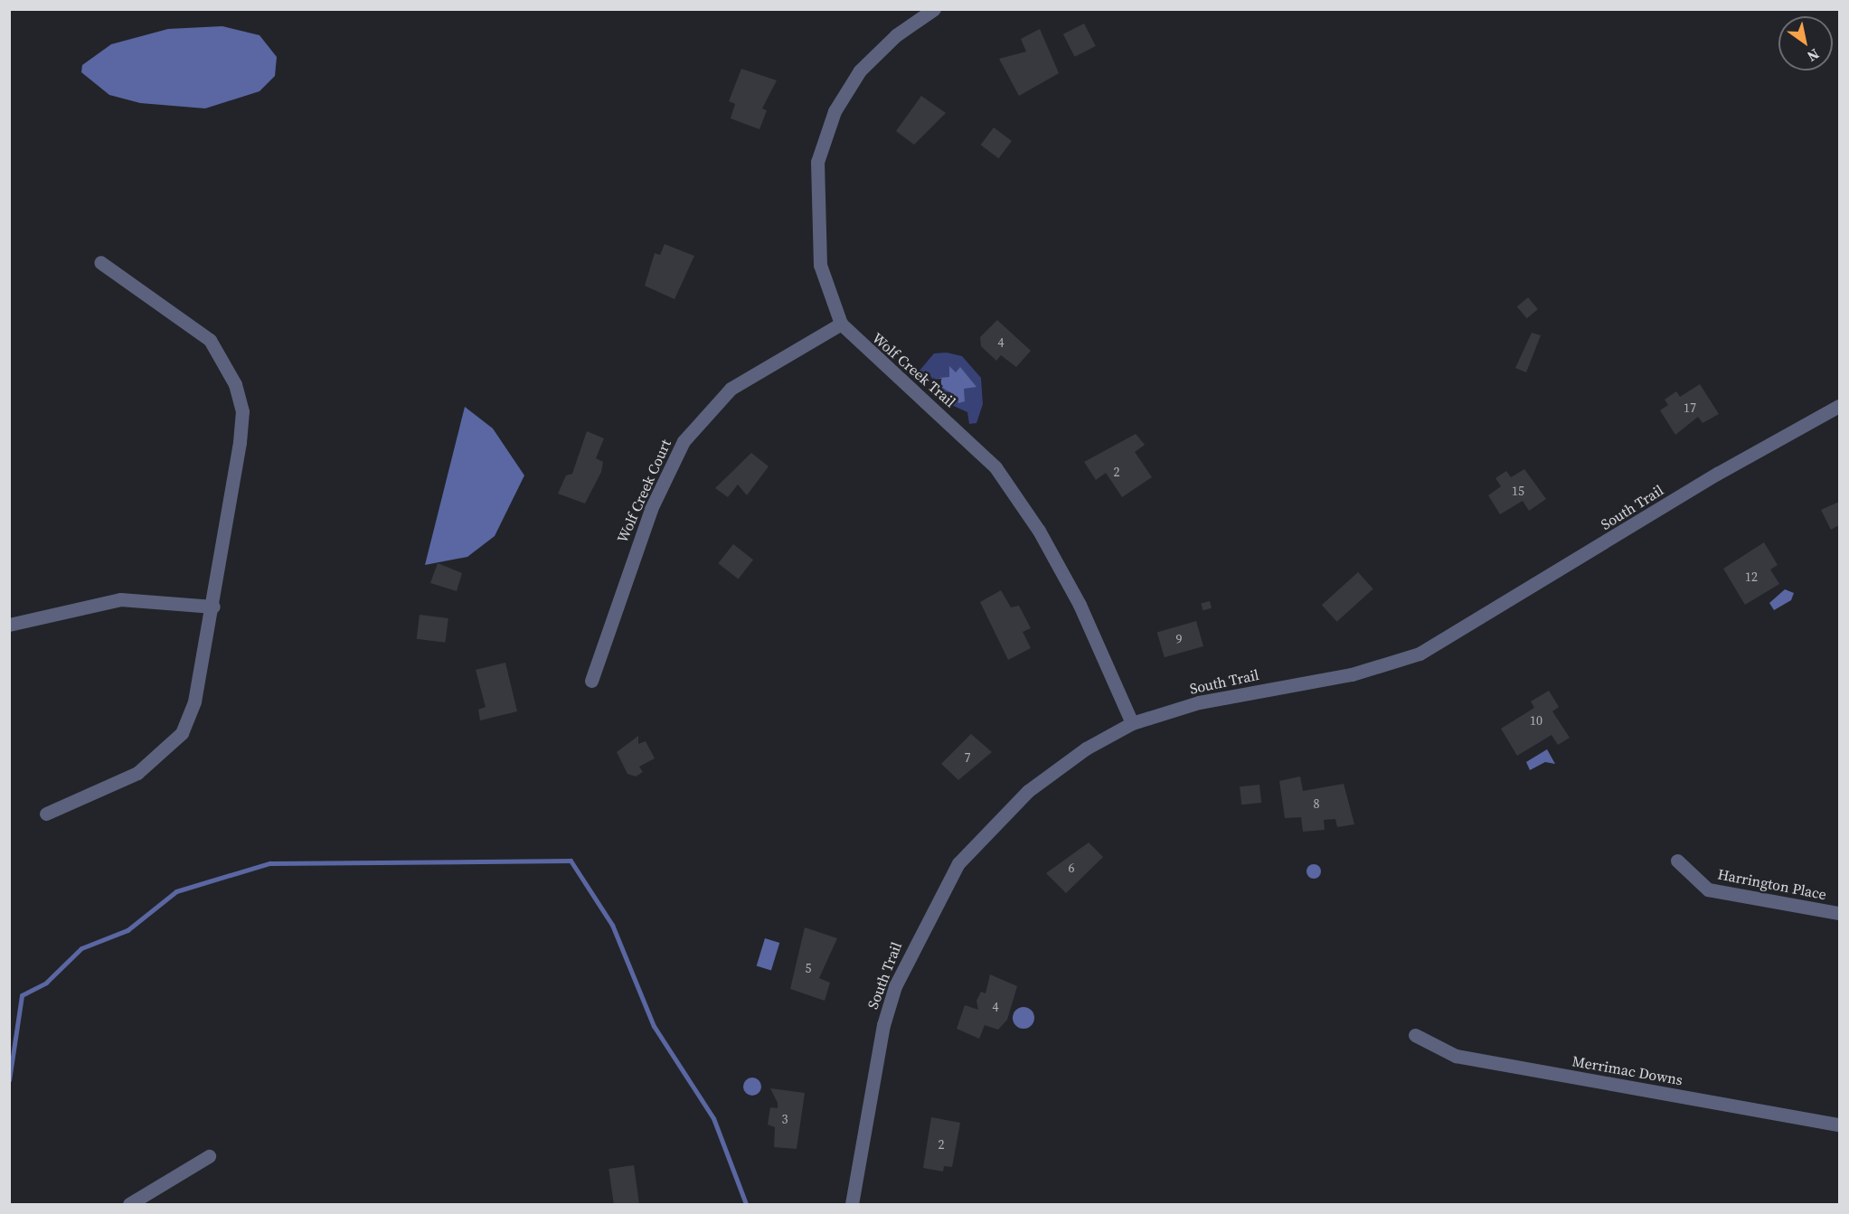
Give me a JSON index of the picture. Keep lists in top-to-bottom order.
{
  "streets": {
    "street": [
      "Wolf Creek Trail",
      "Wolf Creek Court",
      "South Trail",
      "Harrington Place",
      "Merrimac Downs"
    ]
  },
  "crossings": [
    ["Wolf Creek Trail", "Wolf Creek Court"],
    ["Wolf Creek Trail", "South Trail"]
  ],
  "house_numbers": [
    "4",
    "17",
    "2",
    "15",
    "12",
    "9",
    "10",
    "7",
    "8",
    "6",
    "5",
    "4",
    "3",
    "2"
  ],
  "north": "bottom right"
}
